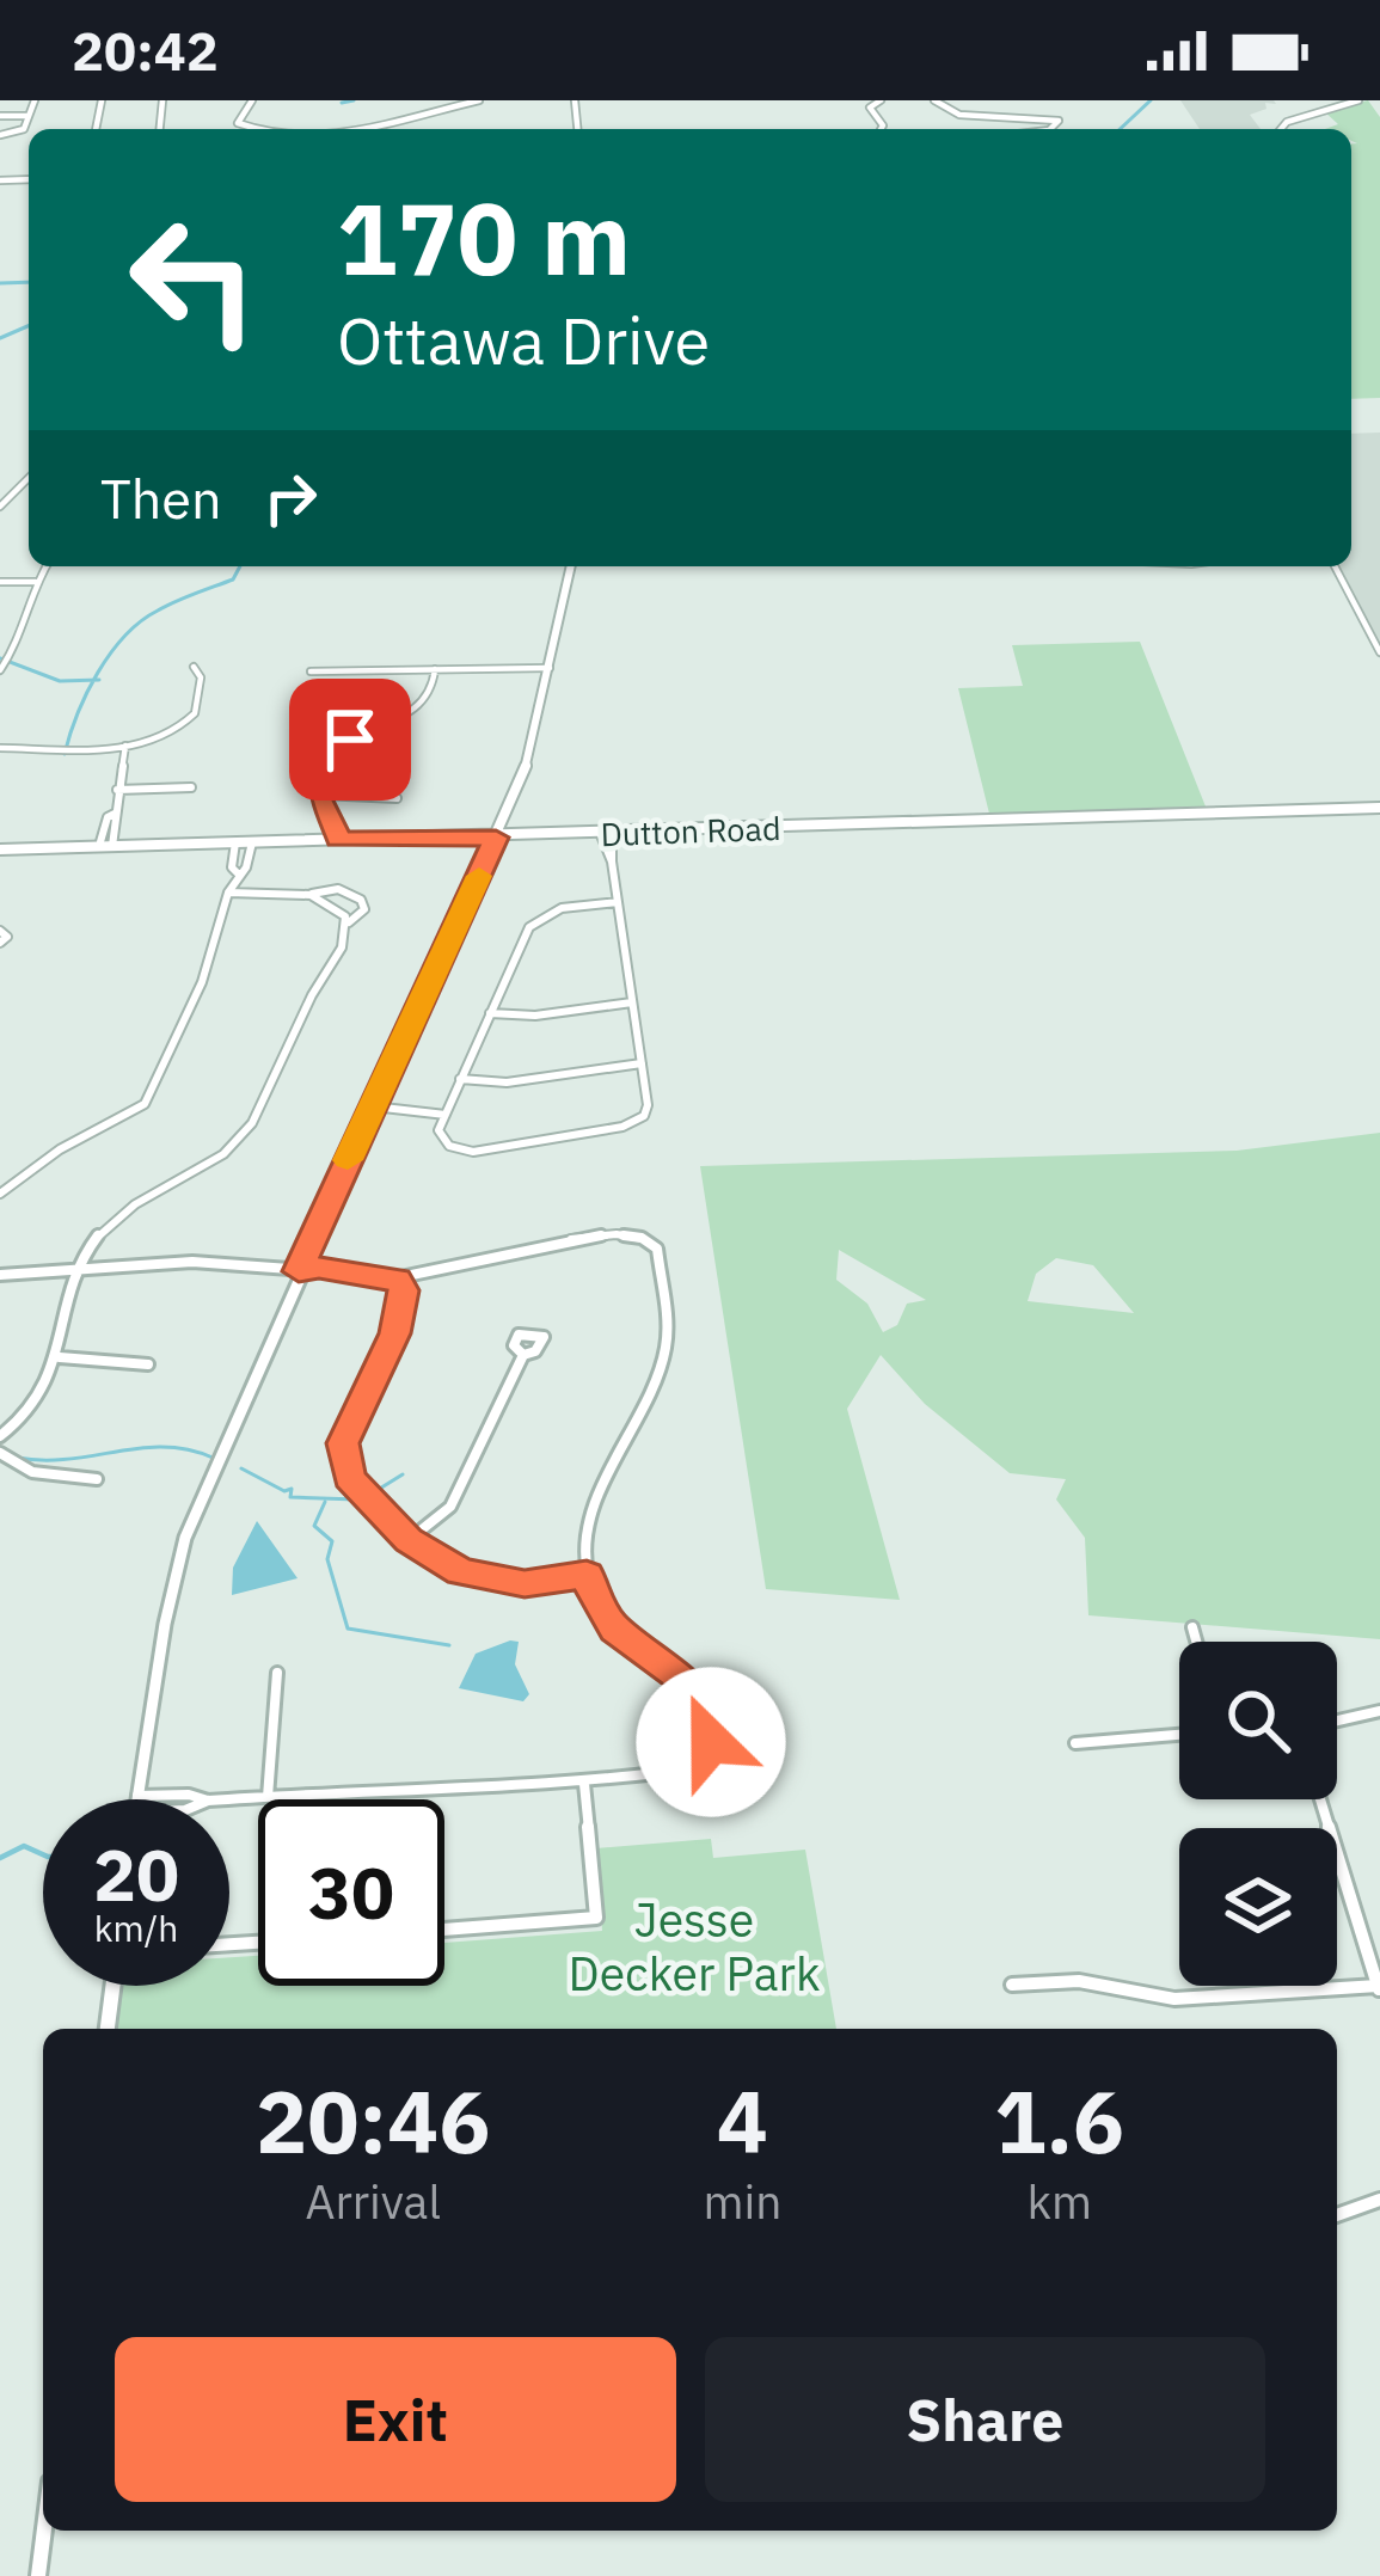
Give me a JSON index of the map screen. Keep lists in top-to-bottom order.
{
  "streets": {
    "street": ["Dutton Road"]
  },
  "parks": ["Jesse Decker Park"],
  "page": {
    "status": "20:42",
    "turn": ["170 m", "Ottawa Drive"],
    "then": "Then",
    "speed": "20 km/h",
    "limit": "30",
    "eta": [
      "20:46",
      "Arrival",
      "4",
      "min",
      "1.6",
      "km"
    ],
    "buttons": ["Exit", "Share"]
  }
}
